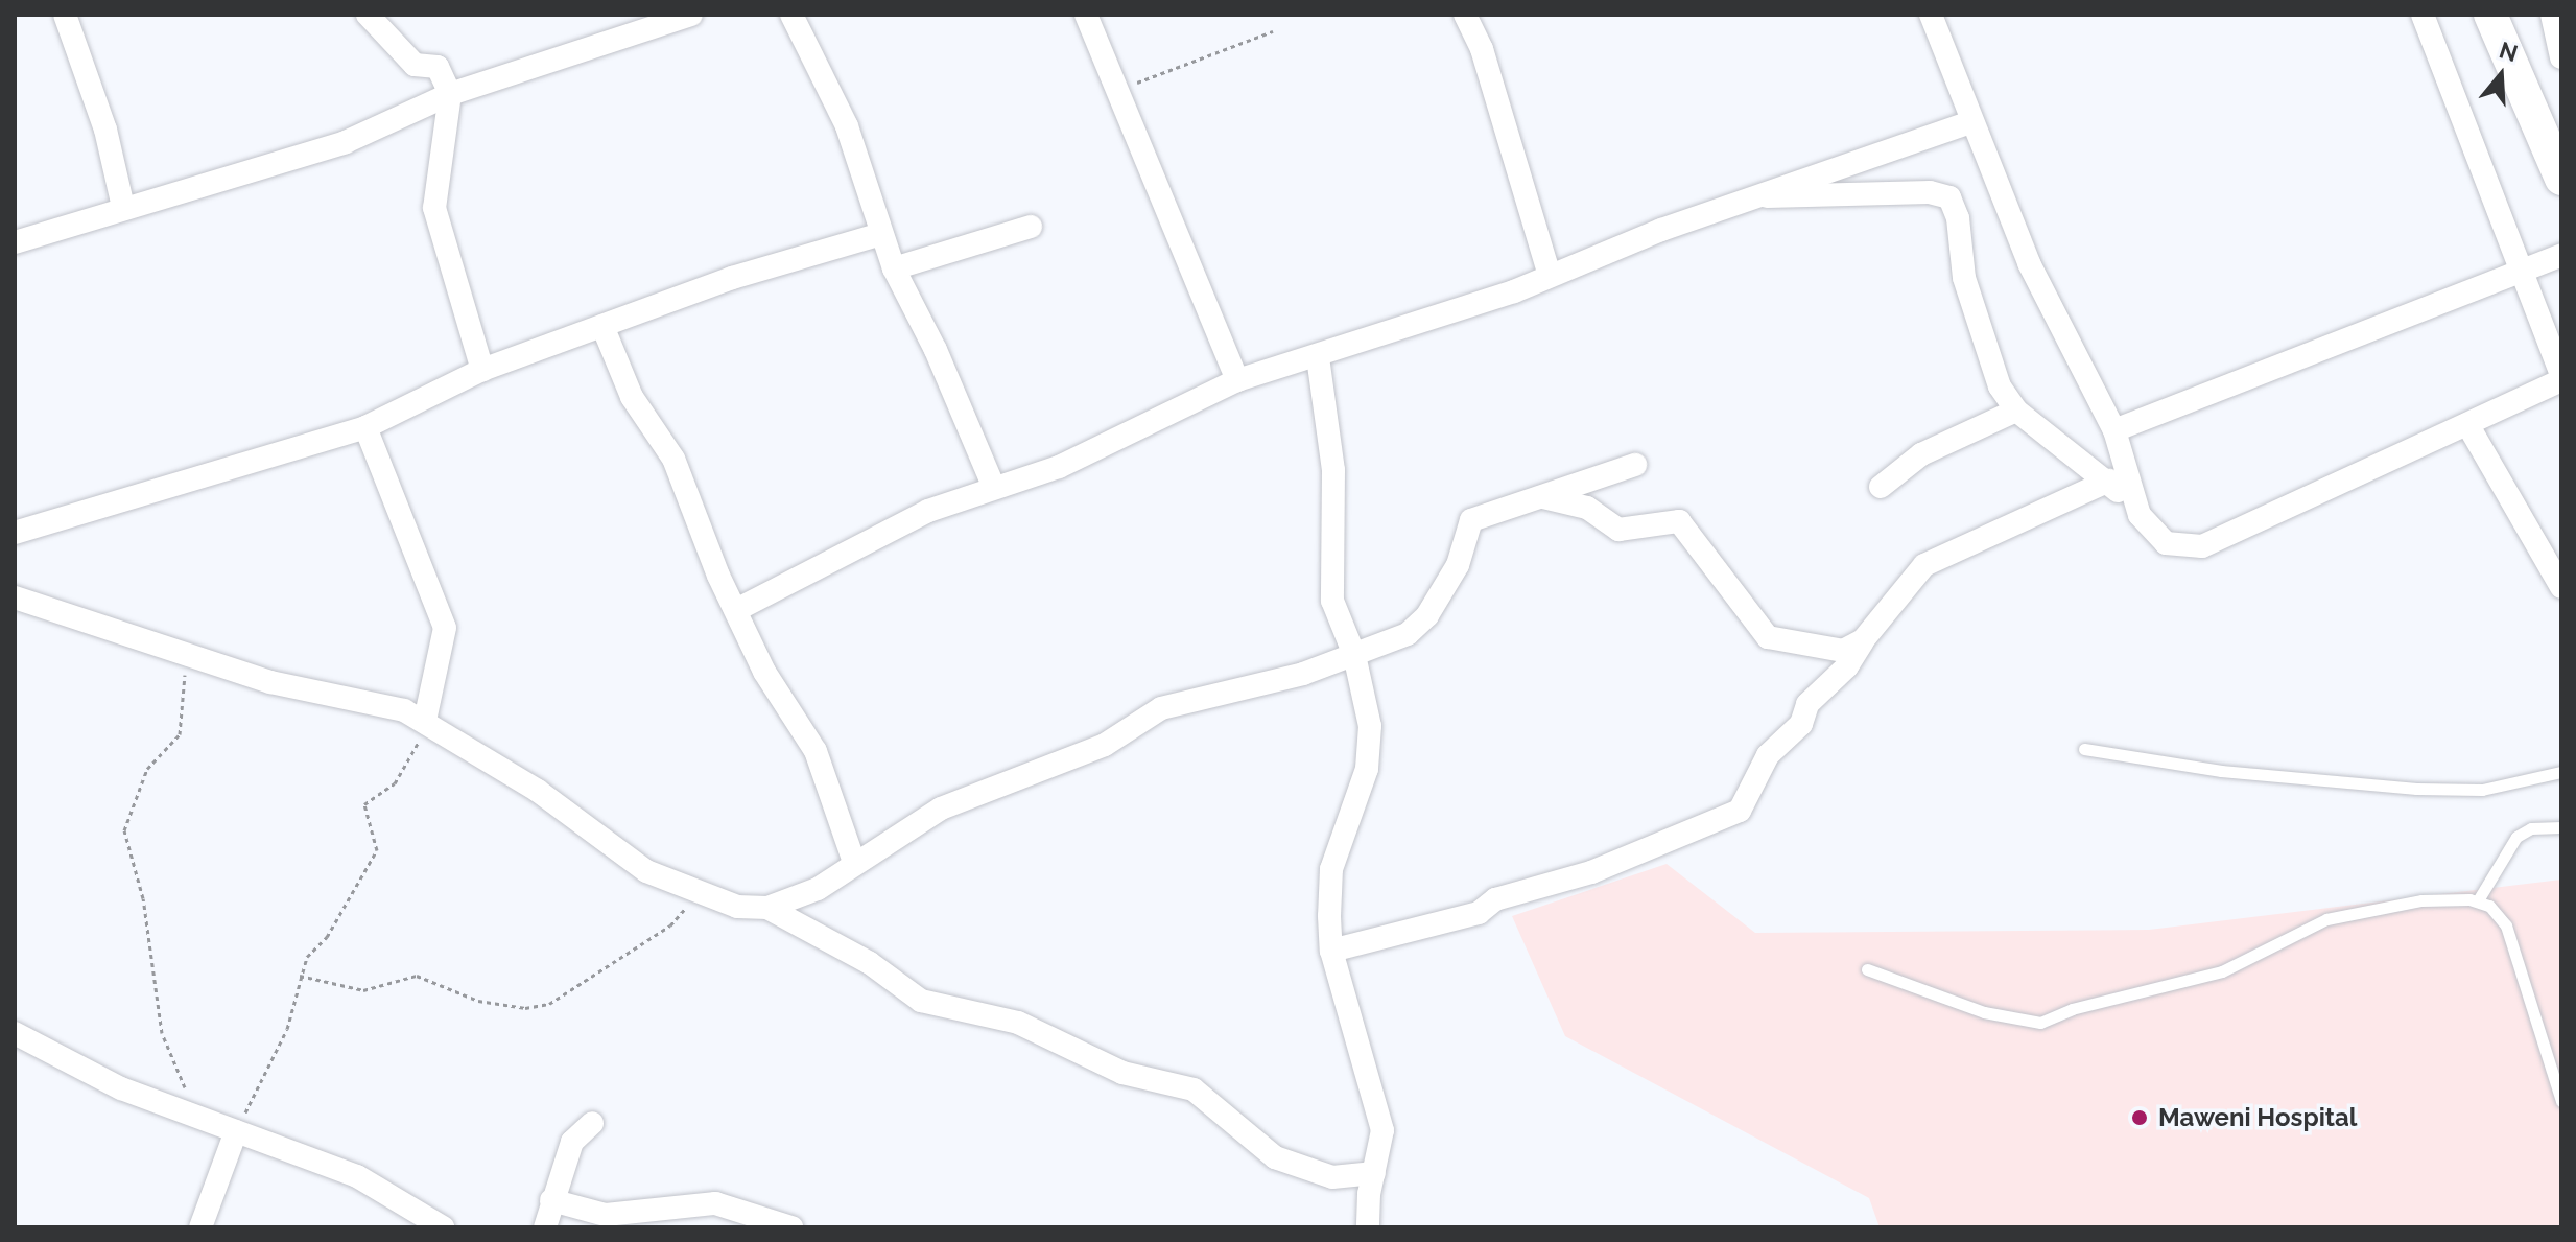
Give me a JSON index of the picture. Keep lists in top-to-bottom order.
{
  "places": ["Maweni Hospital"],
  "north": "top"
}
